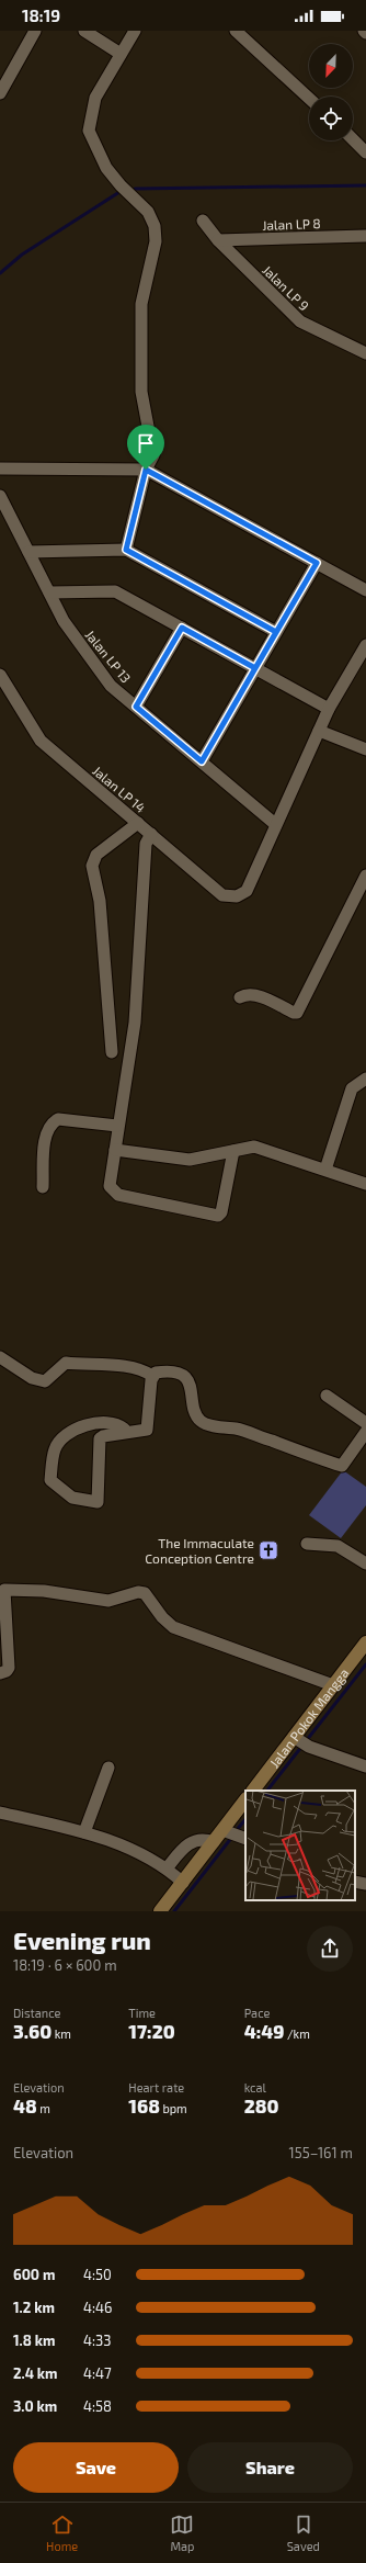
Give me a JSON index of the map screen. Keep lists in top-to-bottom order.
{
  "streets": {
    "main road": ["Jalan Pokok Mangga"],
    "street": [
      "Jalan LP 8",
      "Jalan LP 9",
      "Jalan LP 13",
      "Jalan LP 14"
    ]
  },
  "crossings": [
    ["Jalan LP 8", "Jalan LP 9"],
    ["Jalan LP 13", "Jalan LP 14"]
  ],
  "places": {
    "church": ["The Immaculate Conception Centre"]
  },
  "north": "bottom left",
  "page": {
    "status": "18:19",
    "heading": ["Evening run", "18:19 · 6 × 600 m"],
    "stats": [
      ["Distance", "3.60 km"],
      ["Time", "17:20"],
      ["Pace", "4:49 /km"],
      ["Elevation", "48 m"],
      ["Heart rate", "168 bpm"],
      ["kcal", "280"]
    ],
    "chart": ["Elevation", "155–161 m"],
    "list": [
      {
        "name": "600 m",
        "note": "4:50"
      },
      {
        "name": "1.2 km",
        "note": "4:46"
      },
      {
        "name": "1.8 km",
        "note": "4:33"
      },
      {
        "name": "2.4 km",
        "note": "4:47"
      },
      {
        "name": "3.0 km",
        "note": "4:58"
      }
    ],
    "buttons": ["Save", "Share"],
    "tabs": ["Home", "Map", "Saved"]
  }
}
